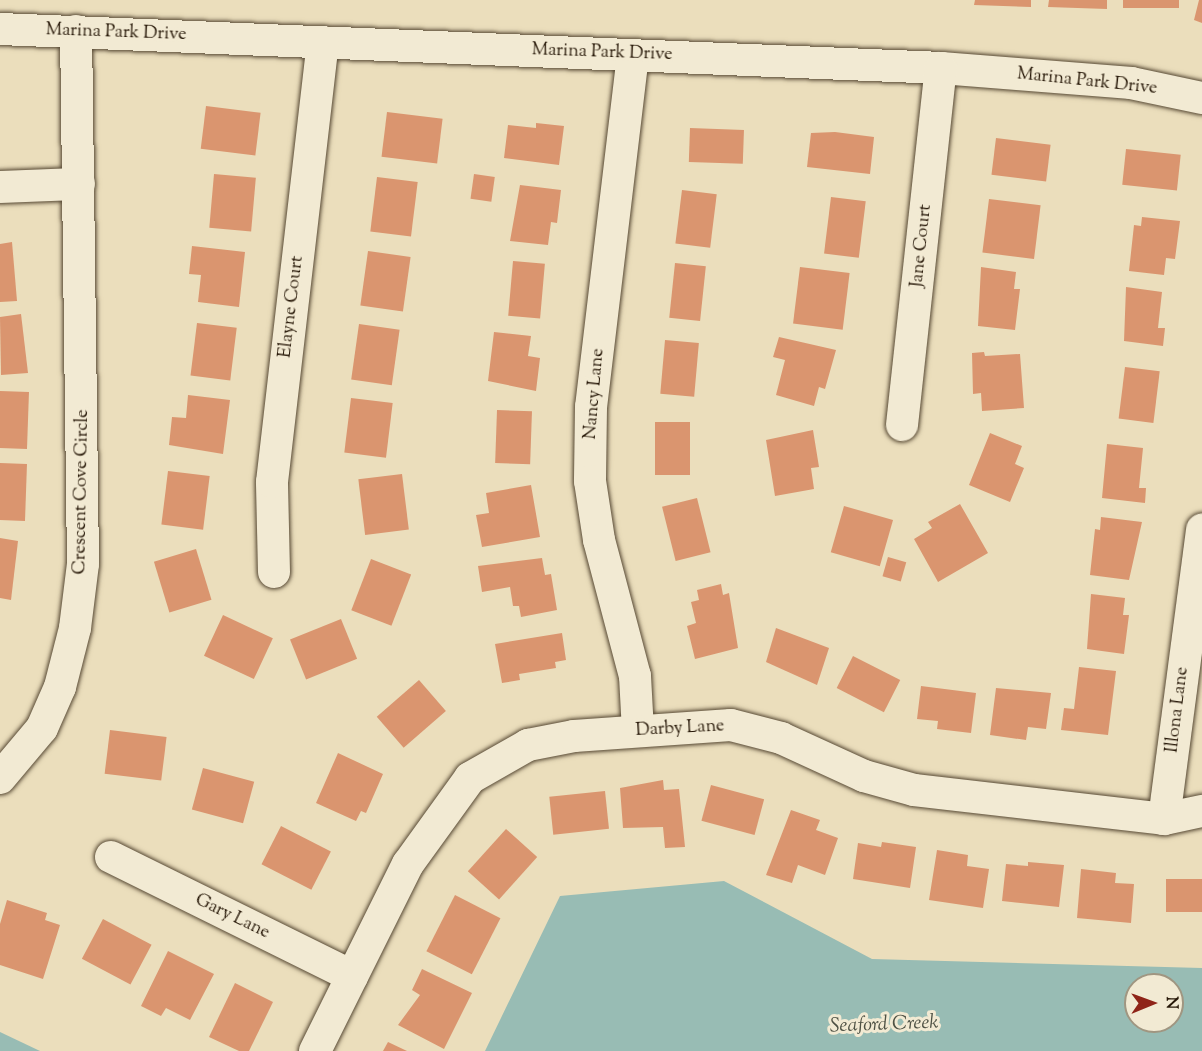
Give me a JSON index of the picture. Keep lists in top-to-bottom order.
{
  "streets": {
    "street": [
      "Marina Park Drive",
      "Jane Court",
      "Elayne Court",
      "Nancy Lane",
      "Crescent Cove Circle",
      "Illona Lane",
      "Darby Lane",
      "Gary Lane"
    ]
  },
  "crossings": [
    ["Marina Park Drive", "Jane Court"],
    ["Marina Park Drive", "Elayne Court"],
    ["Marina Park Drive", "Nancy Lane"],
    ["Marina Park Drive", "Crescent Cove Circle"],
    ["Nancy Lane", "Darby Lane"],
    ["Illona Lane", "Darby Lane"],
    ["Darby Lane", "Gary Lane"]
  ],
  "water": ["Seaford Creek"],
  "north": "right"
}
